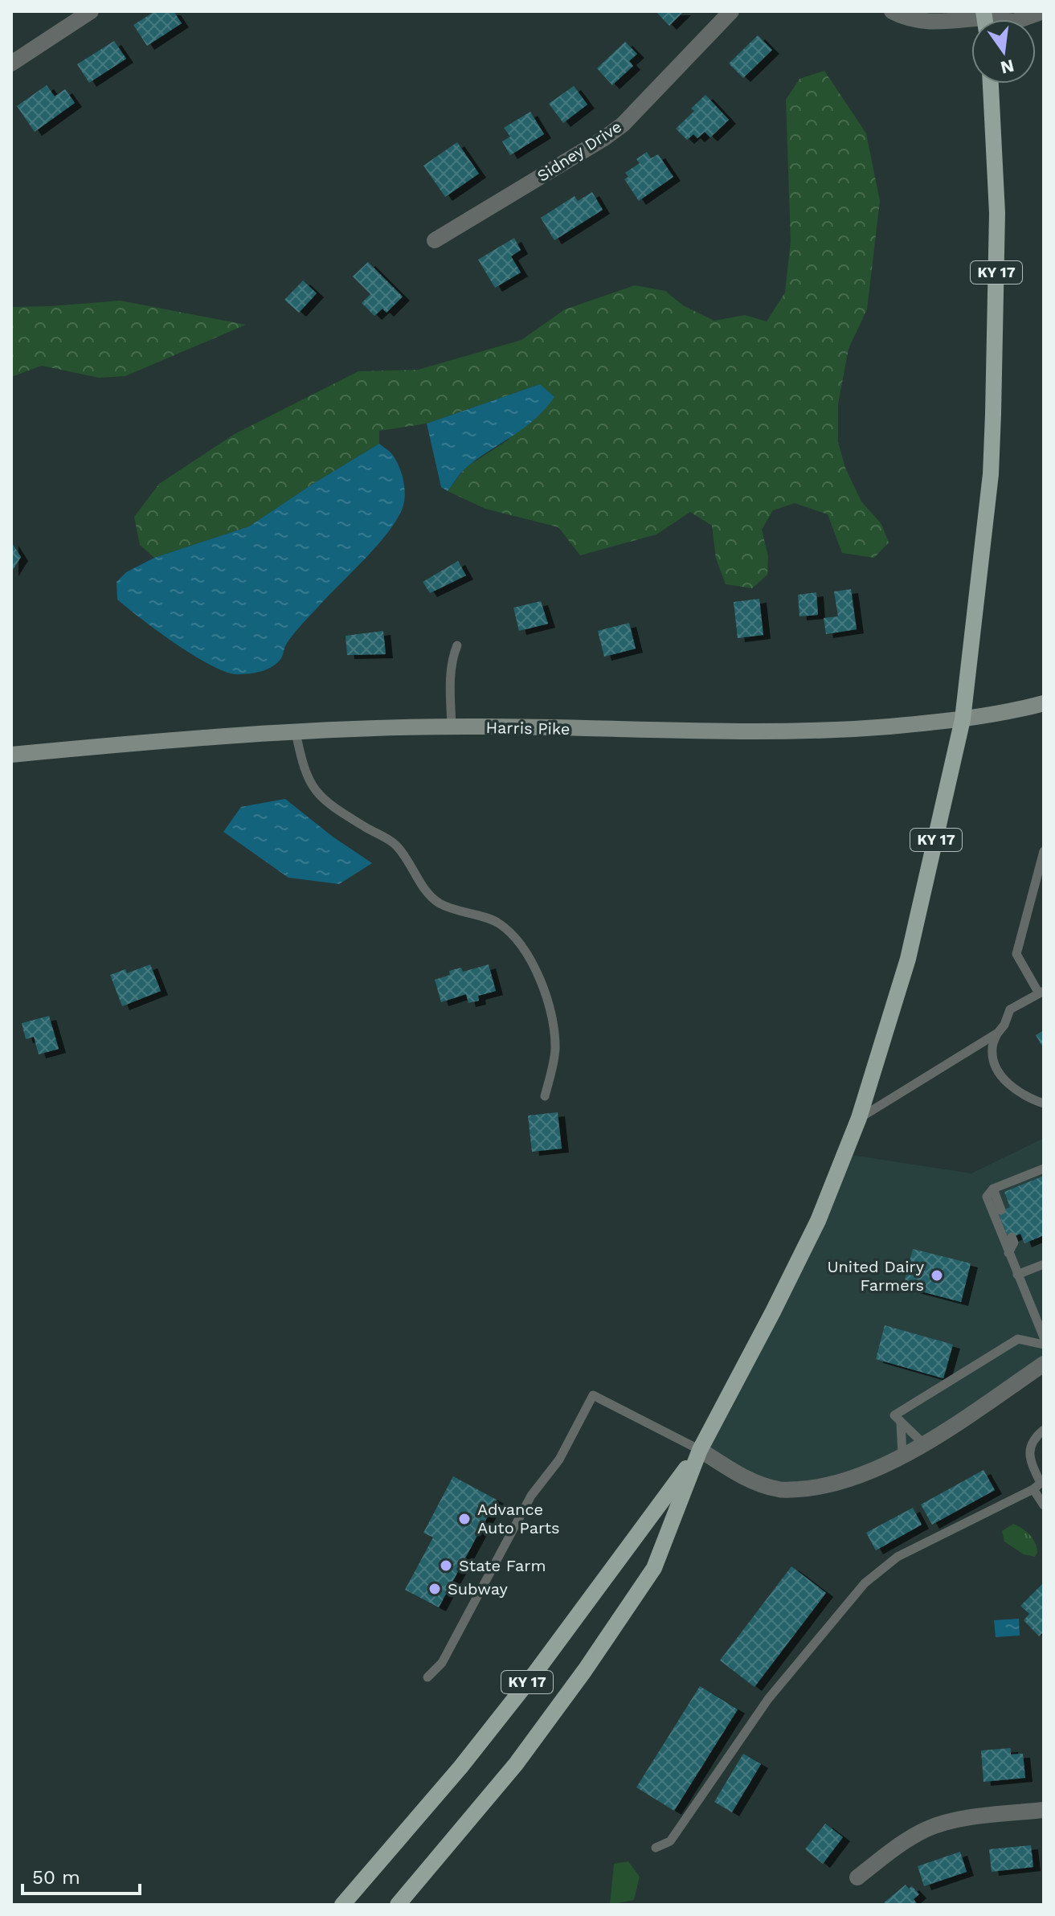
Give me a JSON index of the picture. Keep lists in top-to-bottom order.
{
  "streets": {
    "main road": ["KY 17", "Harris Pike"],
    "street": ["Sidney Drive"]
  },
  "crossings": [
    ["KY 17", "Harris Pike"]
  ],
  "places": [
    "United Dairy Farmers",
    "Advance Auto Parts",
    "State Farm",
    "Subway"
  ],
  "scale_bar": "50 m",
  "north": "bottom"
}
